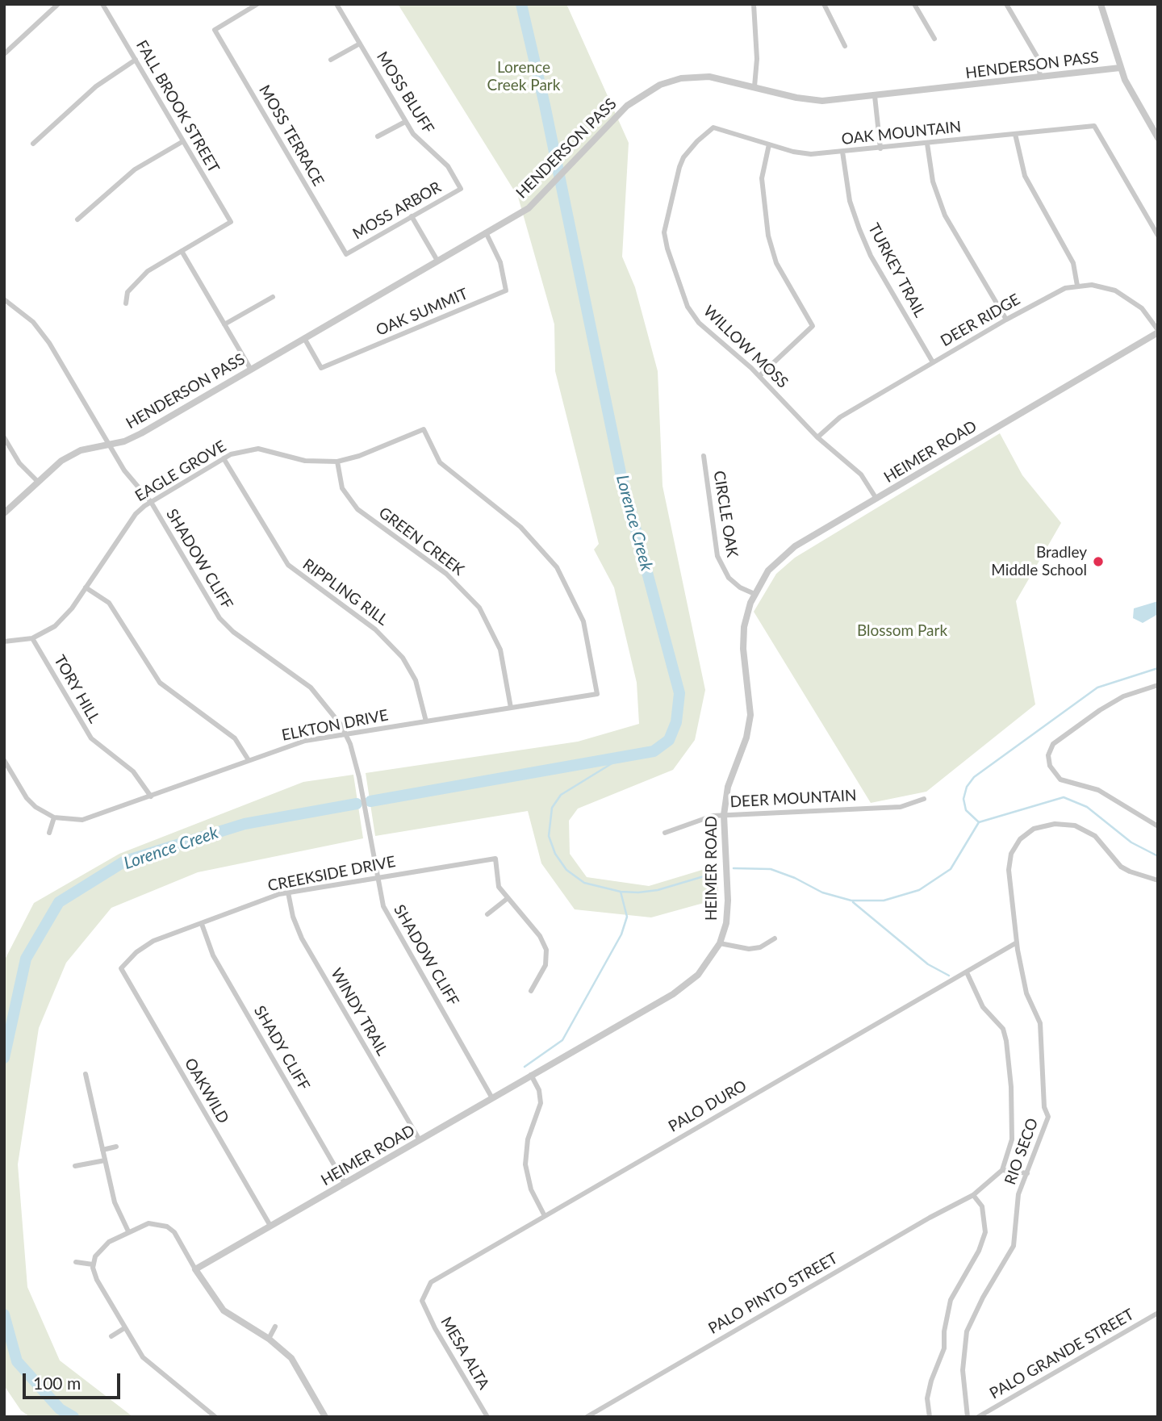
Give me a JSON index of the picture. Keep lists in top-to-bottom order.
{
  "streets": {
    "street": [
      "HENDERSON PASS",
      "MOSS BLUFF",
      "FALL BROOK STREET",
      "OAK MOUNTAIN",
      "MOSS TERRACE",
      "MOSS ARBOR",
      "TURKEY TRAIL",
      "OAK SUMMIT",
      "DEER RIDGE",
      "WILLOW MOSS",
      "HEIMER ROAD",
      "EAGLE GROVE",
      "CIRCLE OAK",
      "GREEN CREEK",
      "SHADOW CLIFF",
      "RIPPLING RILL",
      "TORY HILL",
      "ELKTON DRIVE",
      "DEER MOUNTAIN",
      "CREEKSIDE DRIVE",
      "WINDY TRAIL",
      "SHADY CLIFF",
      "OAKWILD",
      "PALO DURO",
      "RIO SECO",
      "PALO PINTO STREET",
      "MESA ALTA",
      "PALO GRANDE STREET"
    ]
  },
  "crossings": [
    ["HENDERSON PASS", "OAK SUMMIT"],
    ["HENDERSON PASS", "SHADOW CLIFF"],
    ["MOSS BLUFF", "MOSS ARBOR"],
    ["OAK MOUNTAIN", "TURKEY TRAIL"],
    ["OAK MOUNTAIN", "WILLOW MOSS"],
    ["MOSS TERRACE", "MOSS ARBOR"],
    ["TURKEY TRAIL", "DEER RIDGE"],
    ["DEER RIDGE", "WILLOW MOSS"],
    ["DEER RIDGE", "HEIMER ROAD"],
    ["WILLOW MOSS", "HEIMER ROAD"],
    ["HEIMER ROAD", "CIRCLE OAK"],
    ["HEIMER ROAD", "SHADOW CLIFF"],
    ["HEIMER ROAD", "DEER MOUNTAIN"],
    ["HEIMER ROAD", "WINDY TRAIL"],
    ["HEIMER ROAD", "SHADY CLIFF"],
    ["HEIMER ROAD", "OAKWILD"],
    ["EAGLE GROVE", "GREEN CREEK"],
    ["EAGLE GROVE", "SHADOW CLIFF"],
    ["EAGLE GROVE", "RIPPLING RILL"],
    ["EAGLE GROVE", "TORY HILL"],
    ["EAGLE GROVE", "ELKTON DRIVE"],
    ["GREEN CREEK", "ELKTON DRIVE"],
    ["SHADOW CLIFF", "ELKTON DRIVE"],
    ["SHADOW CLIFF", "CREEKSIDE DRIVE"],
    ["RIPPLING RILL", "ELKTON DRIVE"],
    ["TORY HILL", "ELKTON DRIVE"],
    ["CREEKSIDE DRIVE", "WINDY TRAIL"],
    ["CREEKSIDE DRIVE", "SHADY CLIFF"],
    ["CREEKSIDE DRIVE", "OAKWILD"],
    ["PALO DURO", "RIO SECO"],
    ["PALO DURO", "MESA ALTA"],
    ["RIO SECO", "PALO PINTO STREET"]
  ],
  "water": ["Lorence Creek"],
  "parks": ["Lorence Creek Park", "Blossom Park"],
  "places": ["Bradley Middle School"],
  "scale_bar": "100 m"
}
